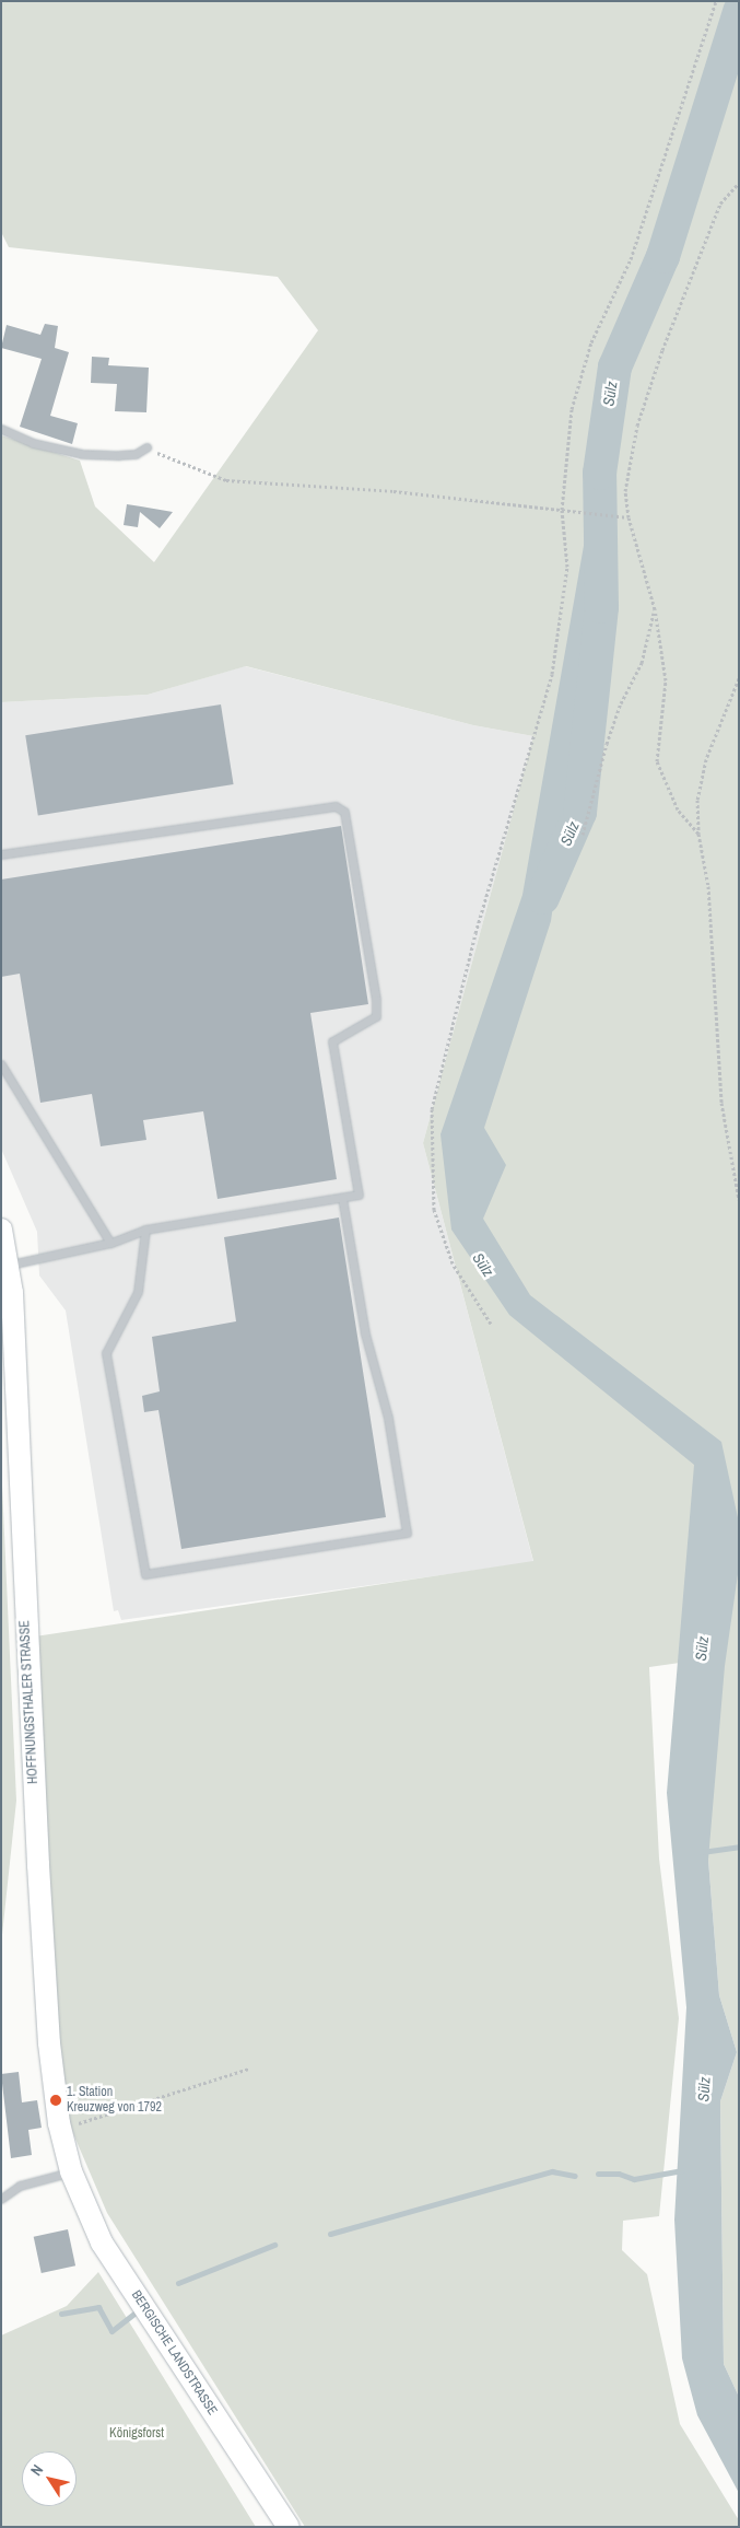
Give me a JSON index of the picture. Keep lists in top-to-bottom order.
{
  "streets": {
    "main road": ["HOFFNUNGSTHALER STRASSE", "BERGISCHE LANDSTRASSE"]
  },
  "crossings": [
    ["HOFFNUNGSTHALER STRASSE", "BERGISCHE LANDSTRASSE"]
  ],
  "water": ["Sülz"],
  "parks": ["Königsforst"],
  "places": ["1. Station Kreuzweg von 1792"],
  "north": "top left"
}
